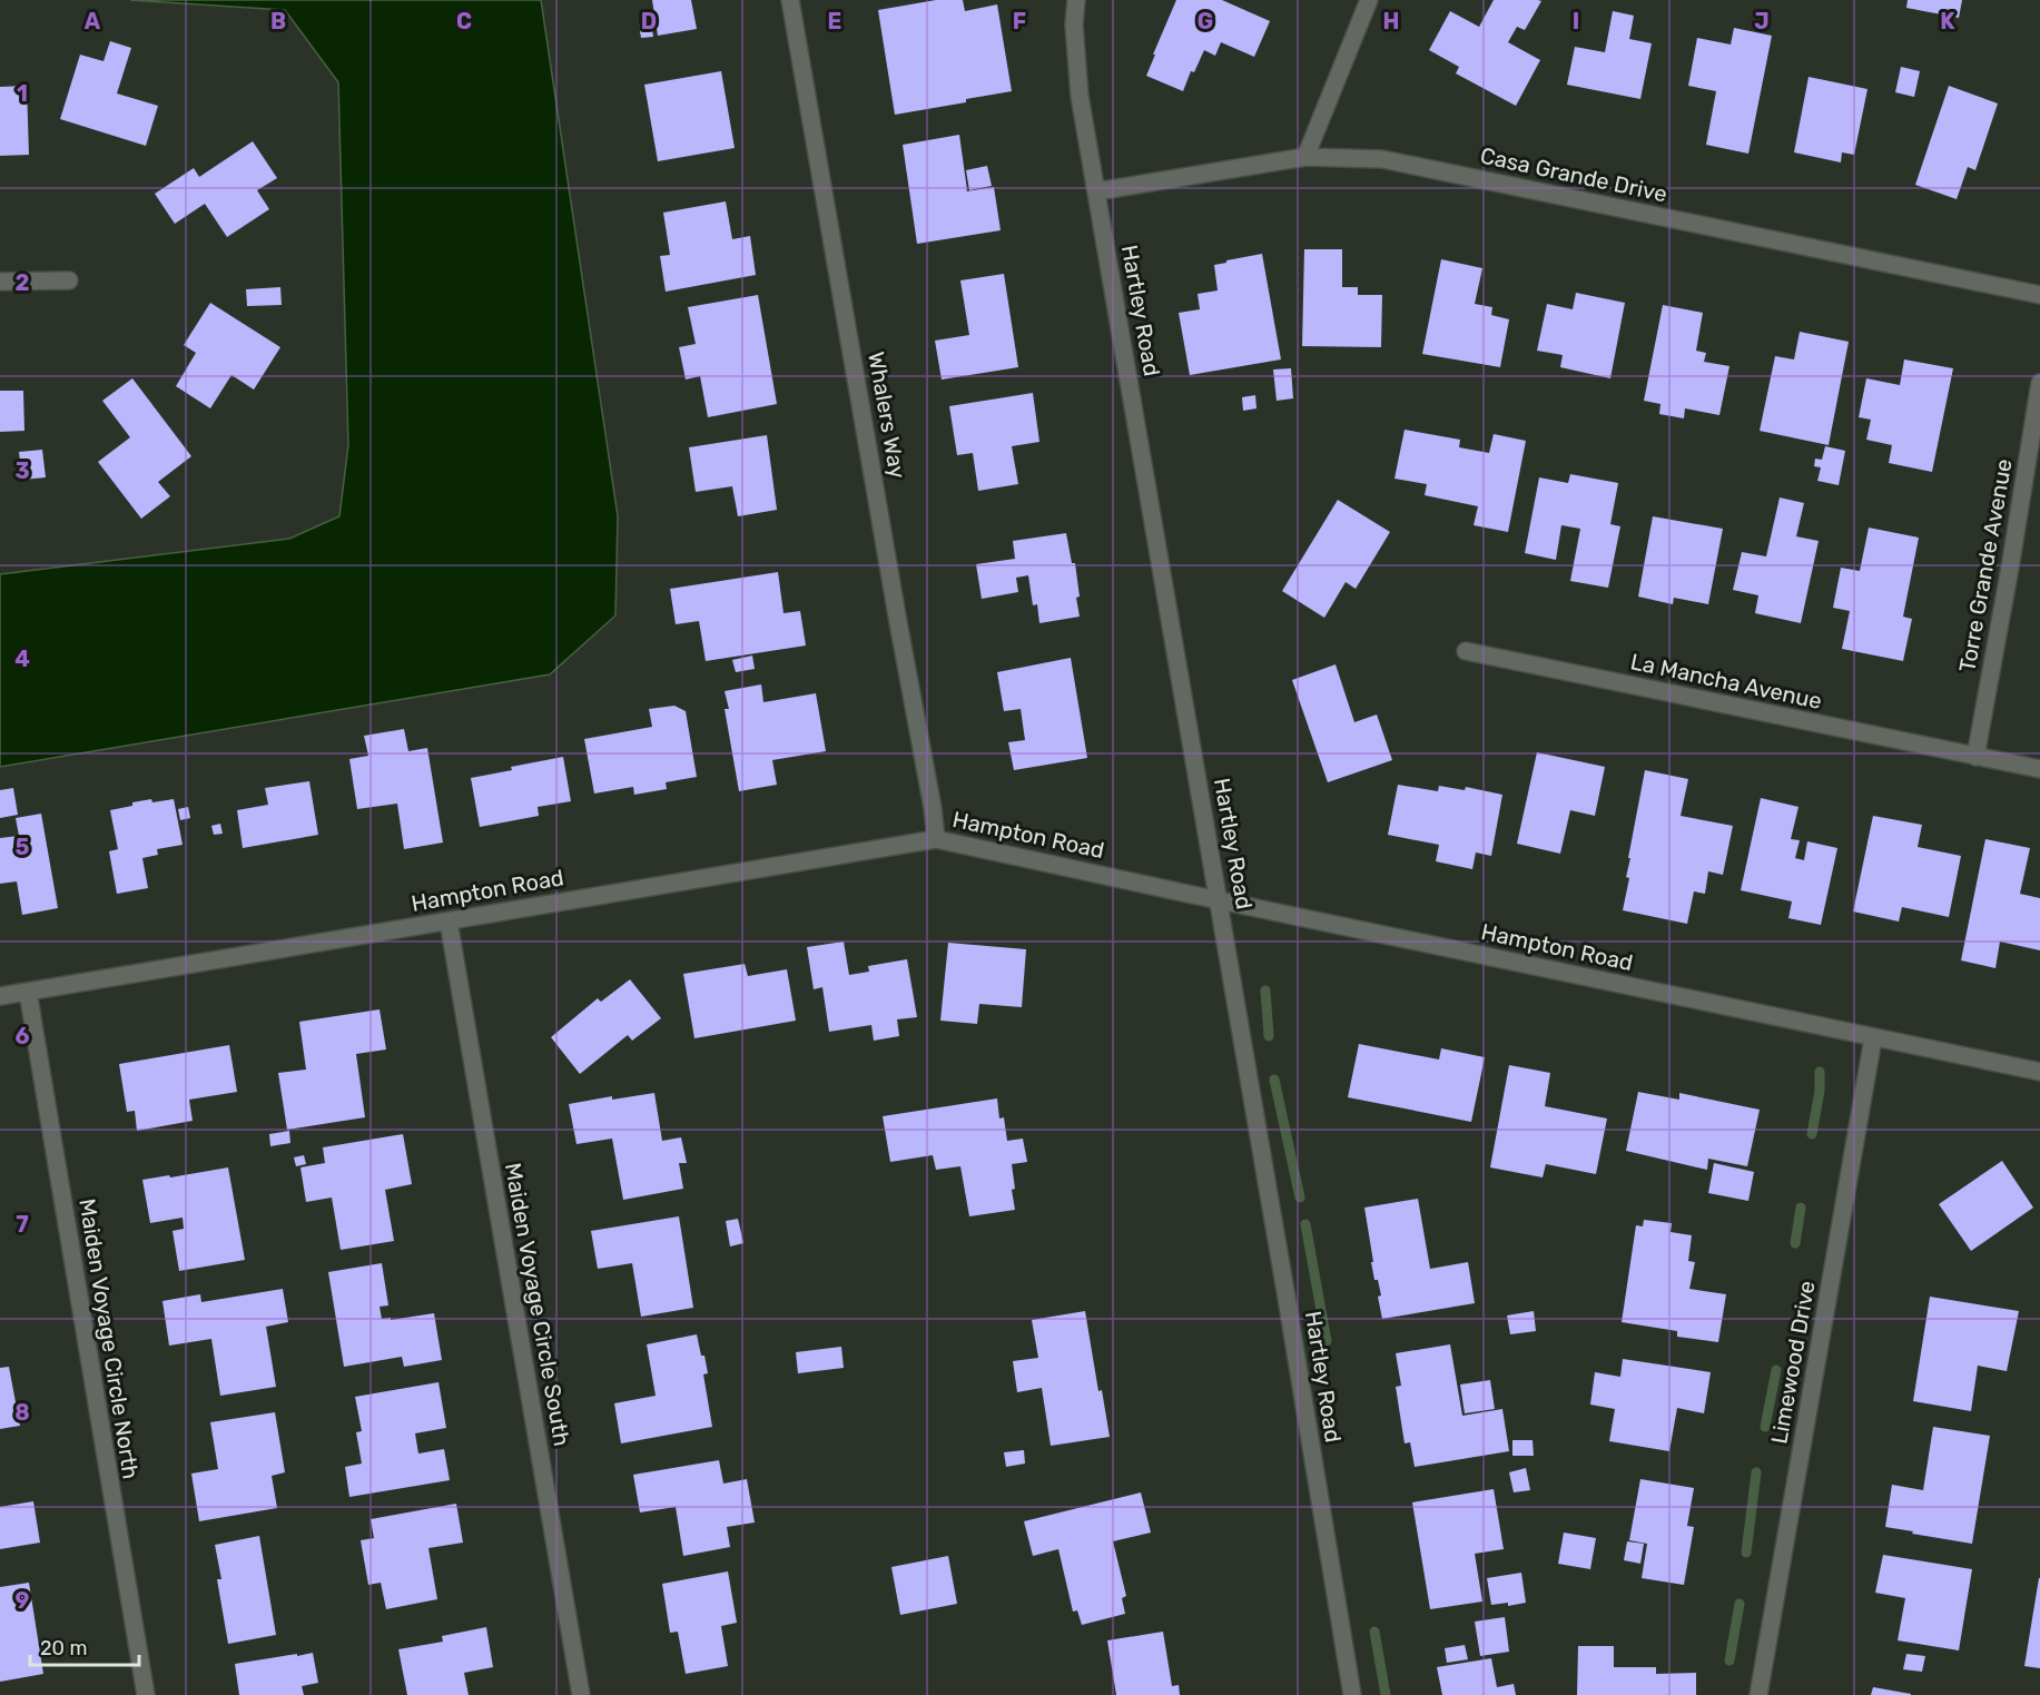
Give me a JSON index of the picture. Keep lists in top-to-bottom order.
{
  "streets": {
    "street": [
      "Casa Grande Drive",
      "Hartley Road",
      "Whalers Way",
      "Torre Grande Avenue",
      "La Mancha Avenue",
      "Hampton Road",
      "Maiden Voyage Circle South",
      "Maiden Voyage Circle North",
      "Limewood Drive"
    ]
  },
  "crossings": [
    ["Casa Grande Drive", "Hartley Road"],
    ["Hartley Road", "Hampton Road"],
    ["Whalers Way", "Hampton Road"],
    ["Torre Grande Avenue", "La Mancha Avenue"],
    ["Hampton Road", "Maiden Voyage Circle South"],
    ["Hampton Road", "Maiden Voyage Circle North"],
    ["Hampton Road", "Limewood Drive"]
  ],
  "scale_bar": "20 m",
  "grid": {
    "columns": [
      "A",
      "B",
      "C",
      "D",
      "E",
      "F",
      "G",
      "H",
      "I",
      "J",
      "K"
    ],
    "rows": [
      "1",
      "2",
      "3",
      "4",
      "5",
      "6",
      "7",
      "8",
      "9"
    ]
  }
}
